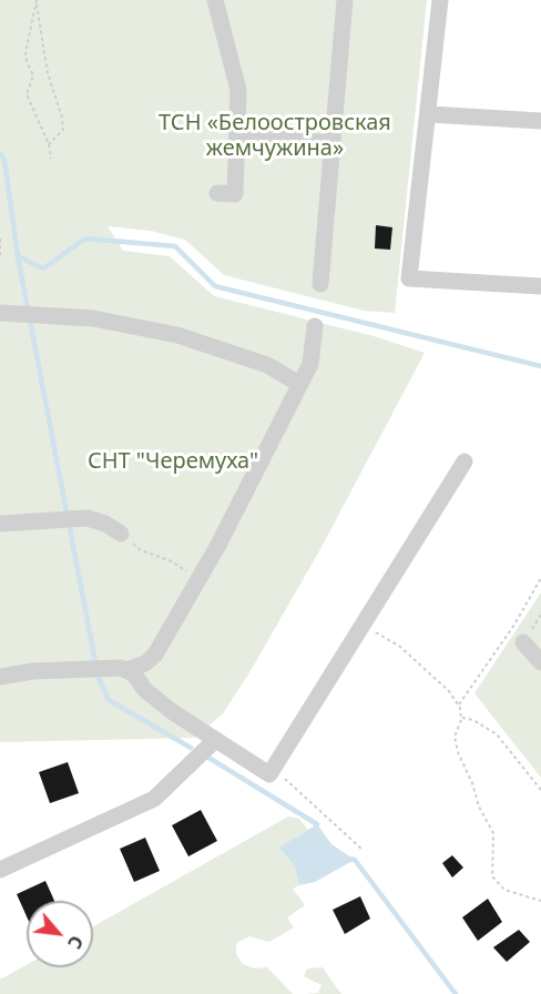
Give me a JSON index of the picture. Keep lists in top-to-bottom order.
{
  "parks": ["ТСН «Белоостровская жемчужина»", "СНТ \"Черемуха\""],
  "north": "bottom right"
}
